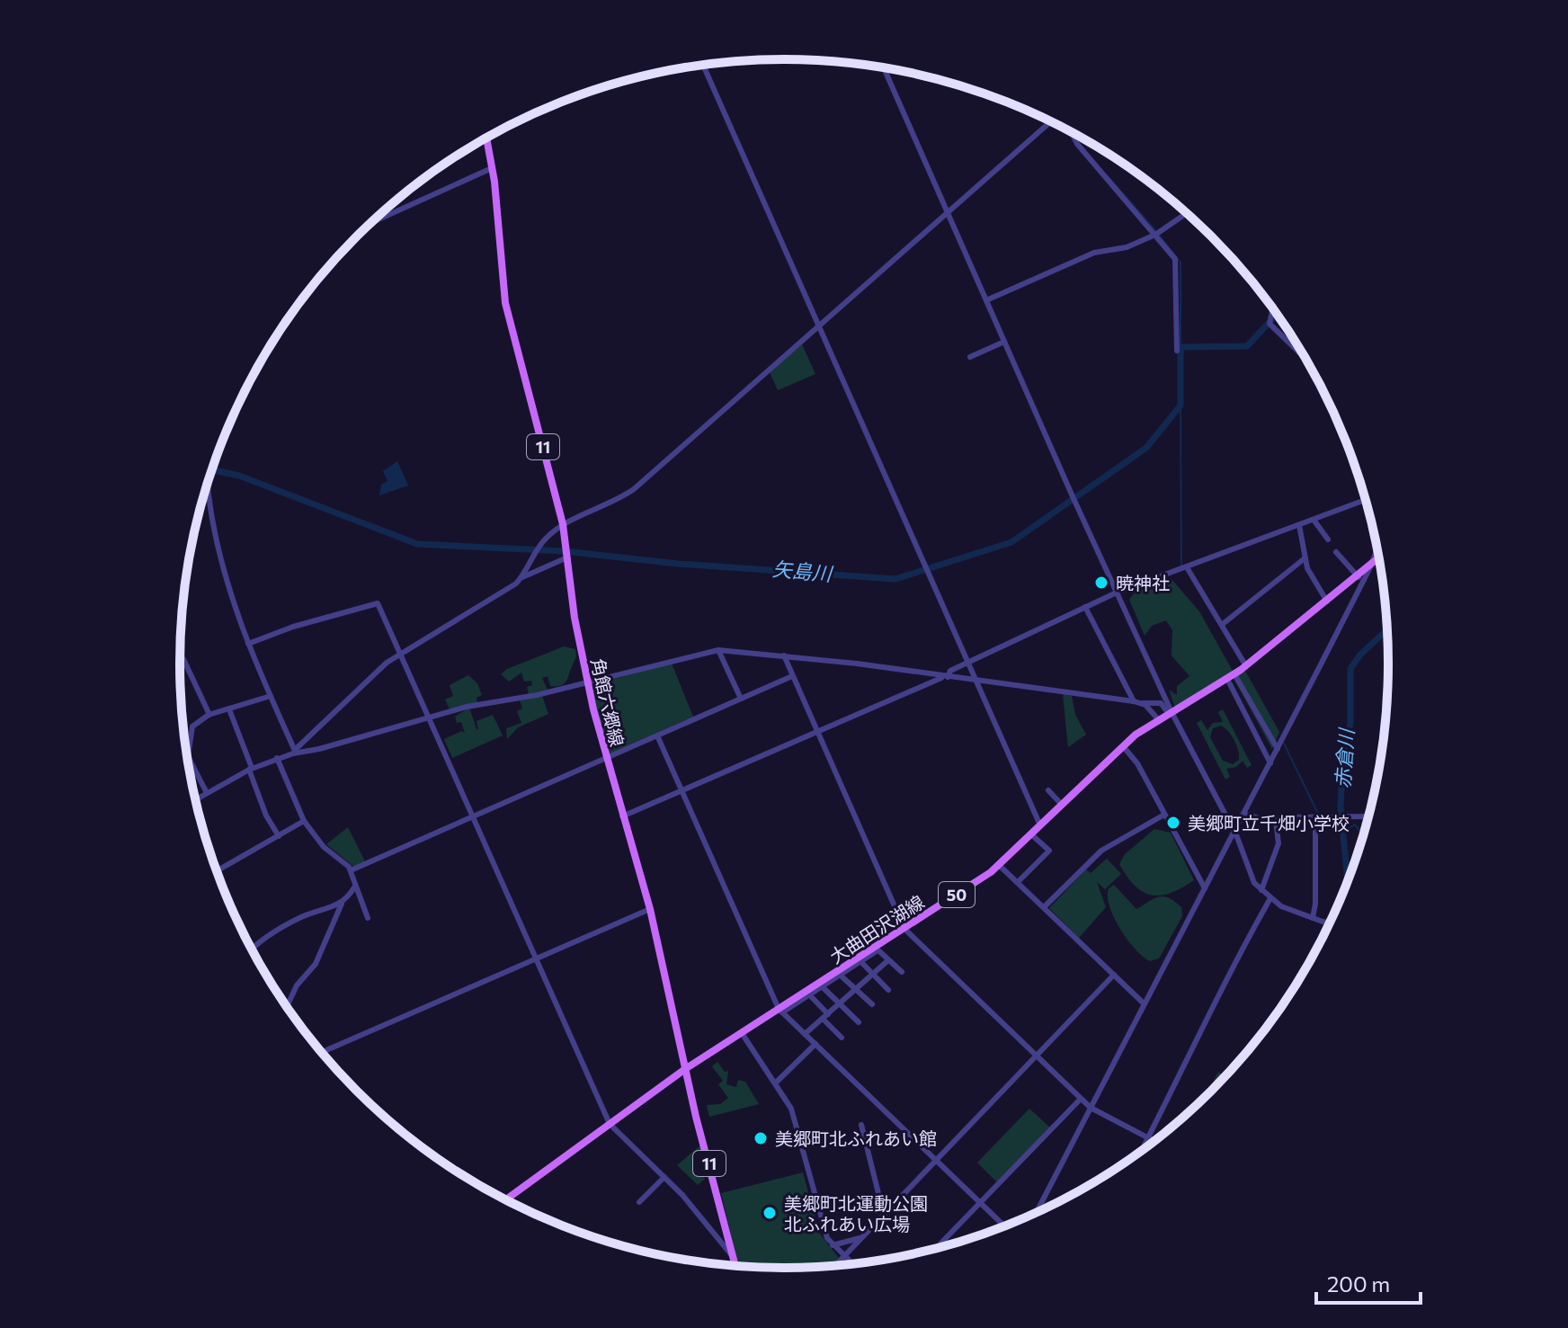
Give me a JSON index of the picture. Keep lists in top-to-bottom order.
{
  "streets": {
    "main road": [
      "11",
      "角館六郷線",
      "50",
      "大曲田沢湖線"
    ]
  },
  "crossings": [
    ["角館六郷線", "大曲田沢湖線"]
  ],
  "water": ["矢島川", "赤倉川"],
  "places": [
    "暁神社",
    "美郷町立千畑小学校",
    "美郷町北ふれあい館",
    "美郷町北運動公園 北ふれあい広場"
  ],
  "scale_bar": "200 m"
}
